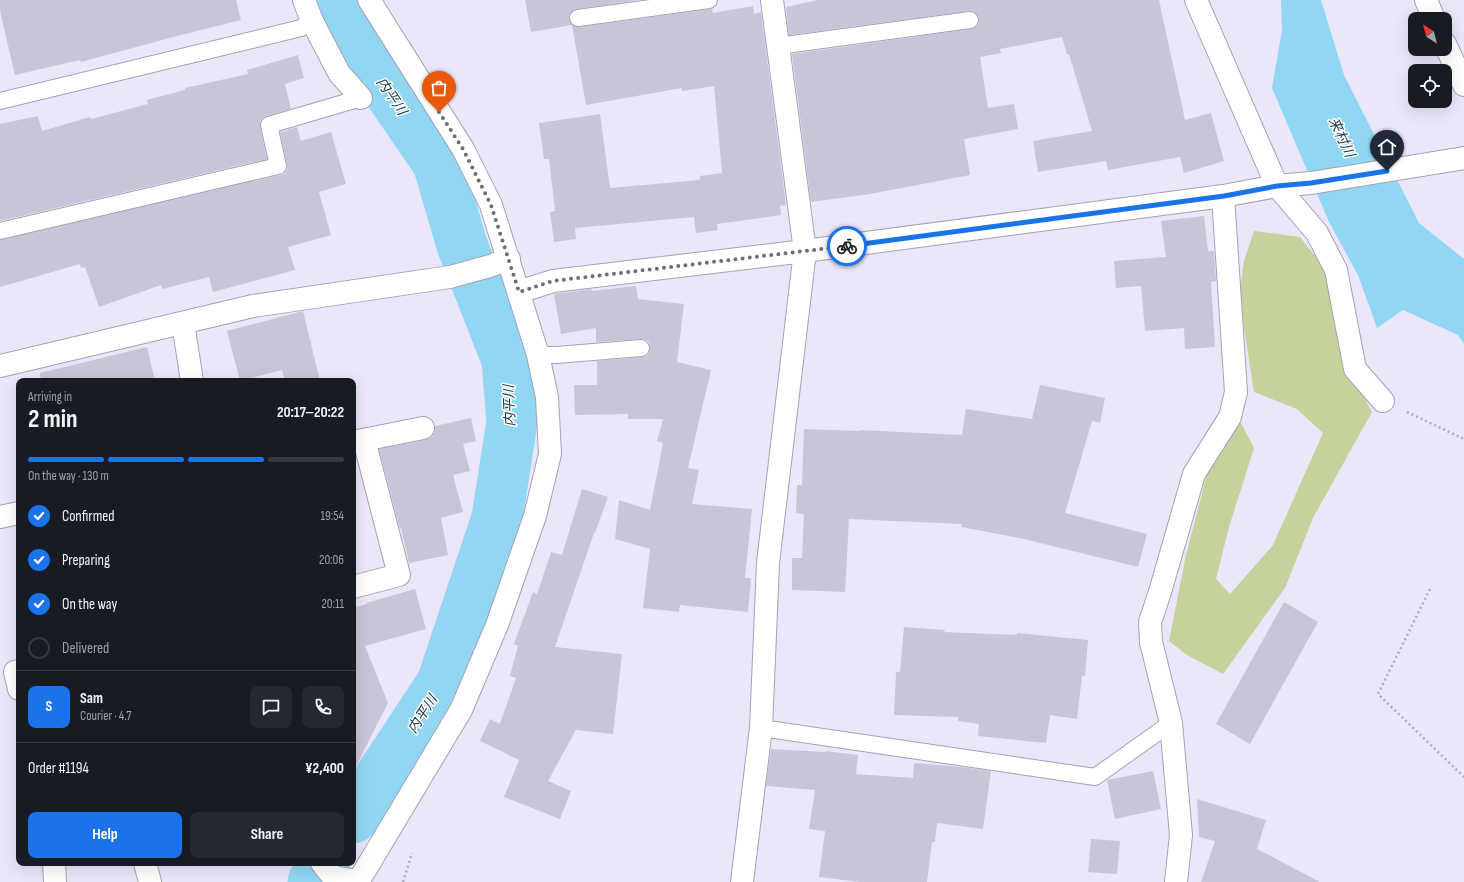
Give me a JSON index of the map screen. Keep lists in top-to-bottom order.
{
  "water": ["内平川", "来村川"],
  "north": "top left",
  "page": {
    "heading": ["2 min", "Arriving in", "20:17–20:22"],
    "panel": [
      "Sam",
      "Courier · 4.7",
      "Order #1194",
      "¥2,400"
    ],
    "bar": "On the way · 130 m",
    "list": [
      ["Confirmed", "19:54"],
      ["Preparing", "20:06"],
      ["On the way", "20:11"],
      "Delivered"
    ],
    "round": "S",
    "buttons": ["Help", "Share"]
  }
}
